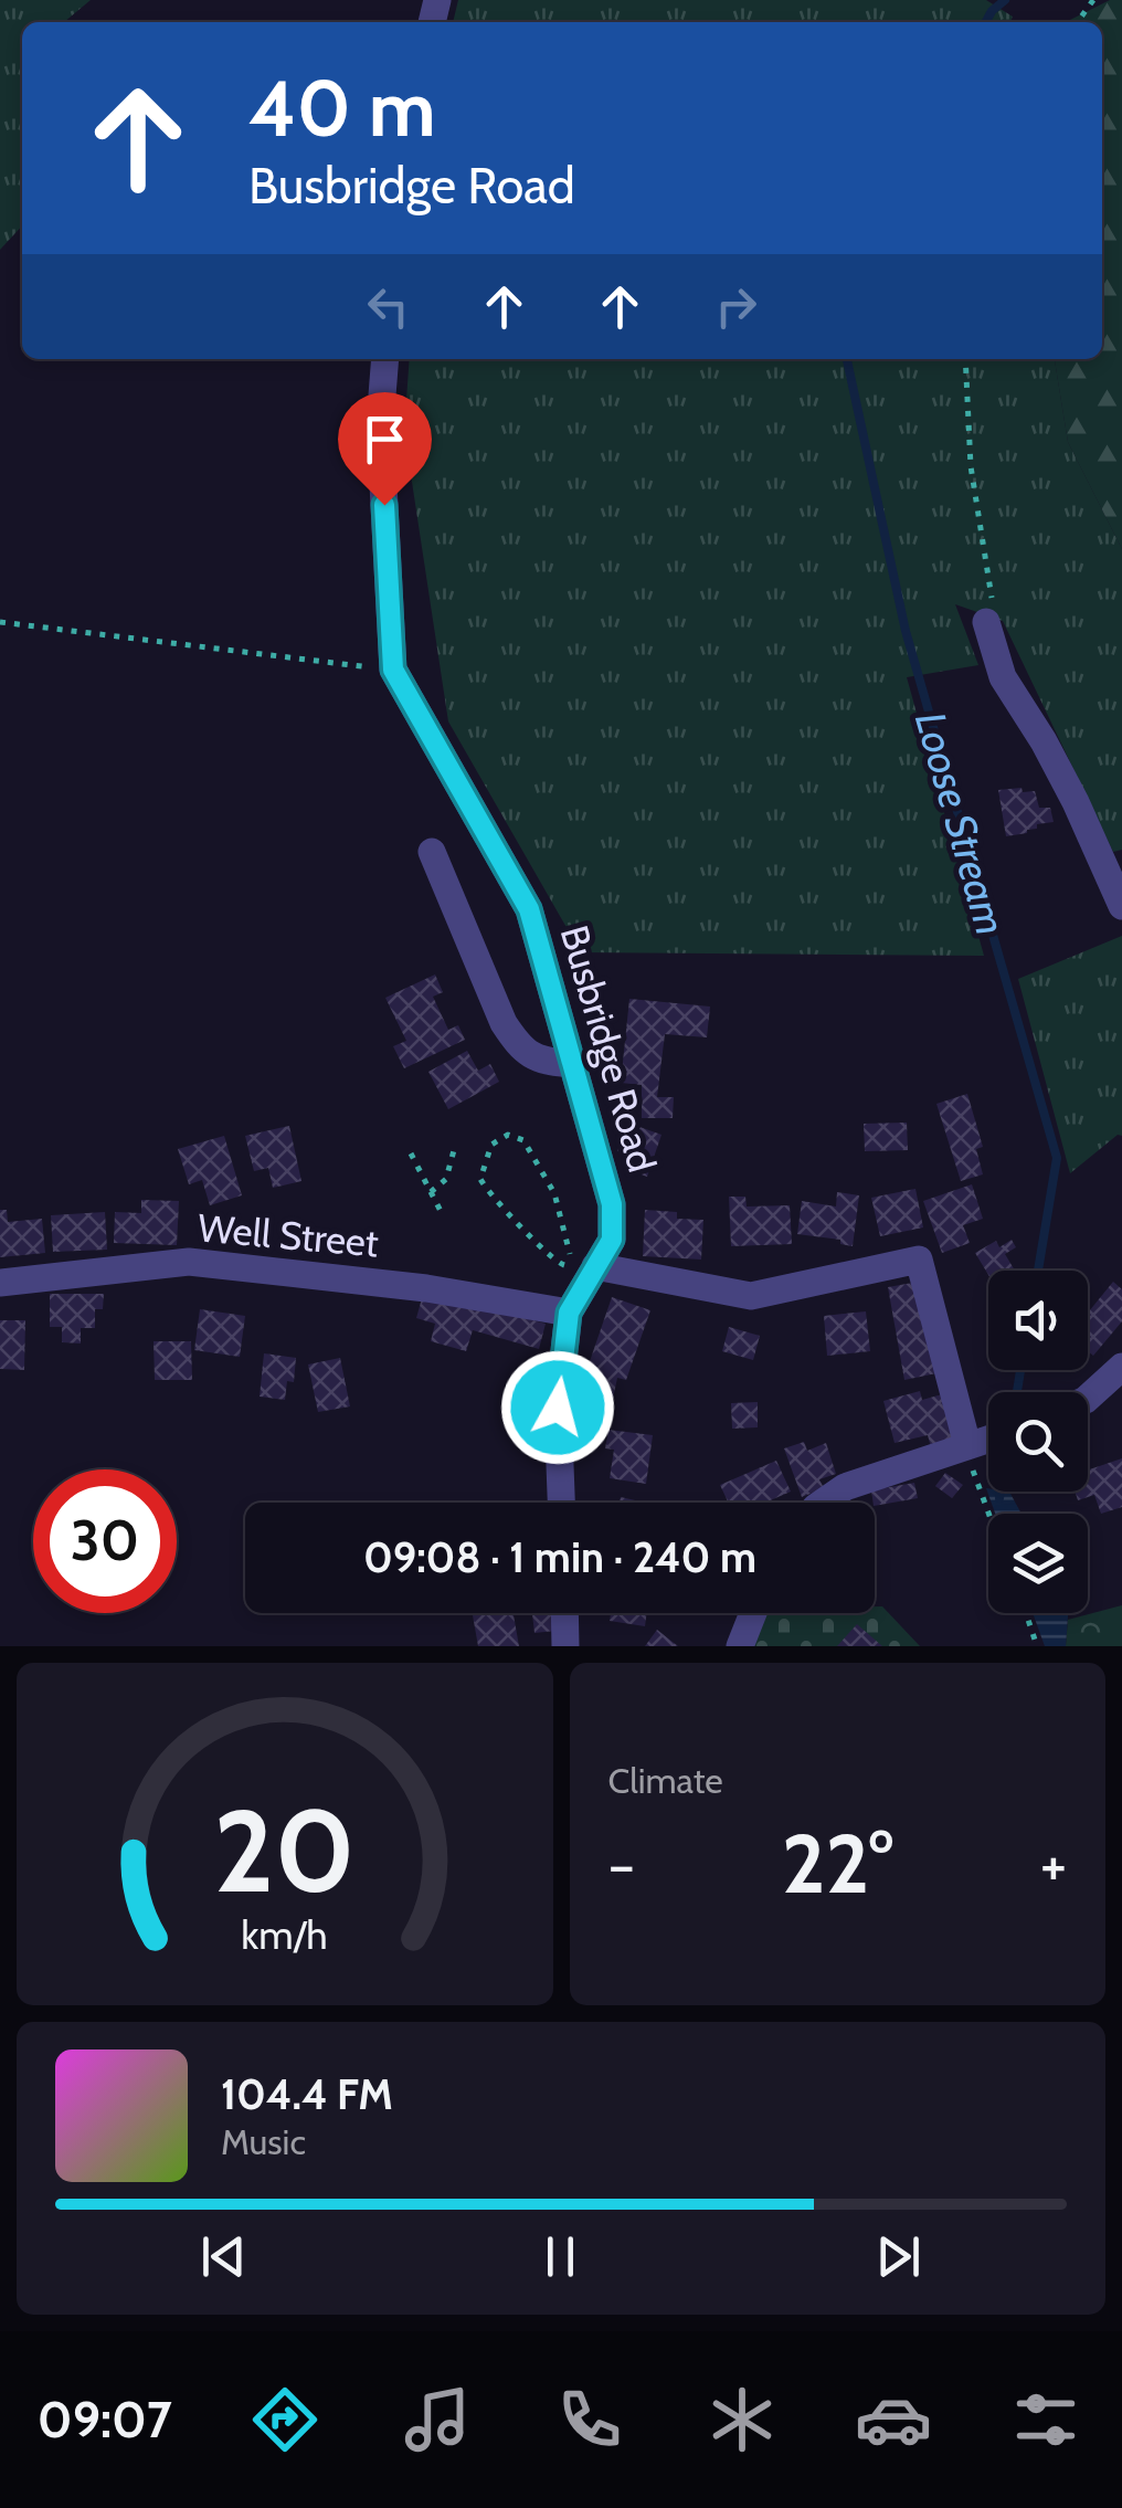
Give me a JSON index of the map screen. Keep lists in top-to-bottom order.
{
  "streets": {
    "street": ["Busbridge Road", "Well Street"]
  },
  "crossings": [
    ["Busbridge Road", "Well Street"]
  ],
  "water": ["Loose Stream"],
  "page": {
    "turn": ["40 m", "Busbridge Road"],
    "limit": "30",
    "trip": "09:08 · 1 min · 240 m",
    "tile": "Climate",
    "heat": ["−", "22°", "+"],
    "song": ["104.4 FM", "Music"],
    "tabs": "09:07",
    "gauge": ["20", "km/h"]
  }
}
